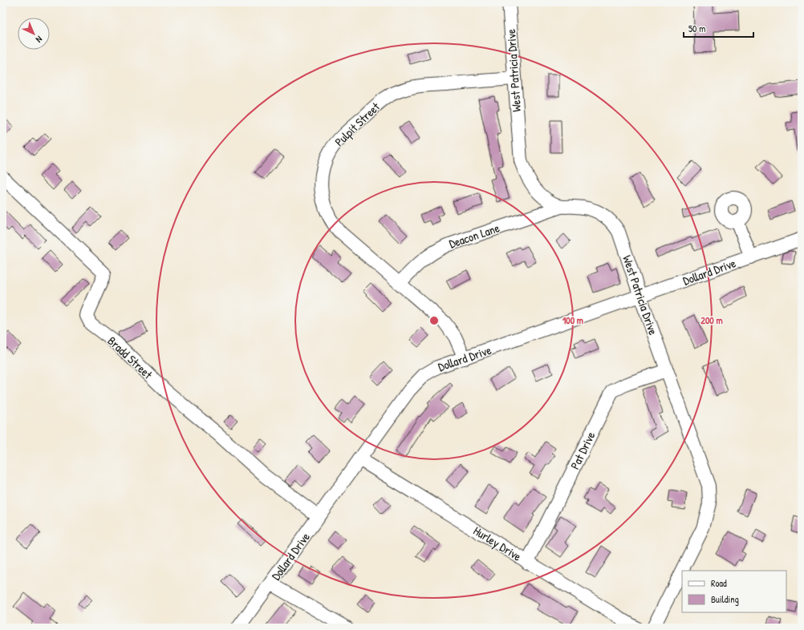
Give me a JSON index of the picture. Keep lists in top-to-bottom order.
{
  "streets": {
    "street": [
      "West Patricia Drive",
      "Pulpit Street",
      "Deacon Lane",
      "Dollard Drive",
      "Bradd Street",
      "Pat Drive",
      "Hurley Drive"
    ]
  },
  "crossings": [
    ["West Patricia Drive", "Pulpit Street"],
    ["West Patricia Drive", "Deacon Lane"],
    ["West Patricia Drive", "Dollard Drive"],
    ["West Patricia Drive", "Pat Drive"],
    ["Pulpit Street", "Deacon Lane"],
    ["Pulpit Street", "Dollard Drive"],
    ["Dollard Drive", "Bradd Street"],
    ["Dollard Drive", "Hurley Drive"],
    ["Pat Drive", "Hurley Drive"]
  ],
  "legend": ["Road", "Building"],
  "scale_bar": "50 m",
  "north": "bottom right",
  "rings": ["100 m", "200 m"]
}
